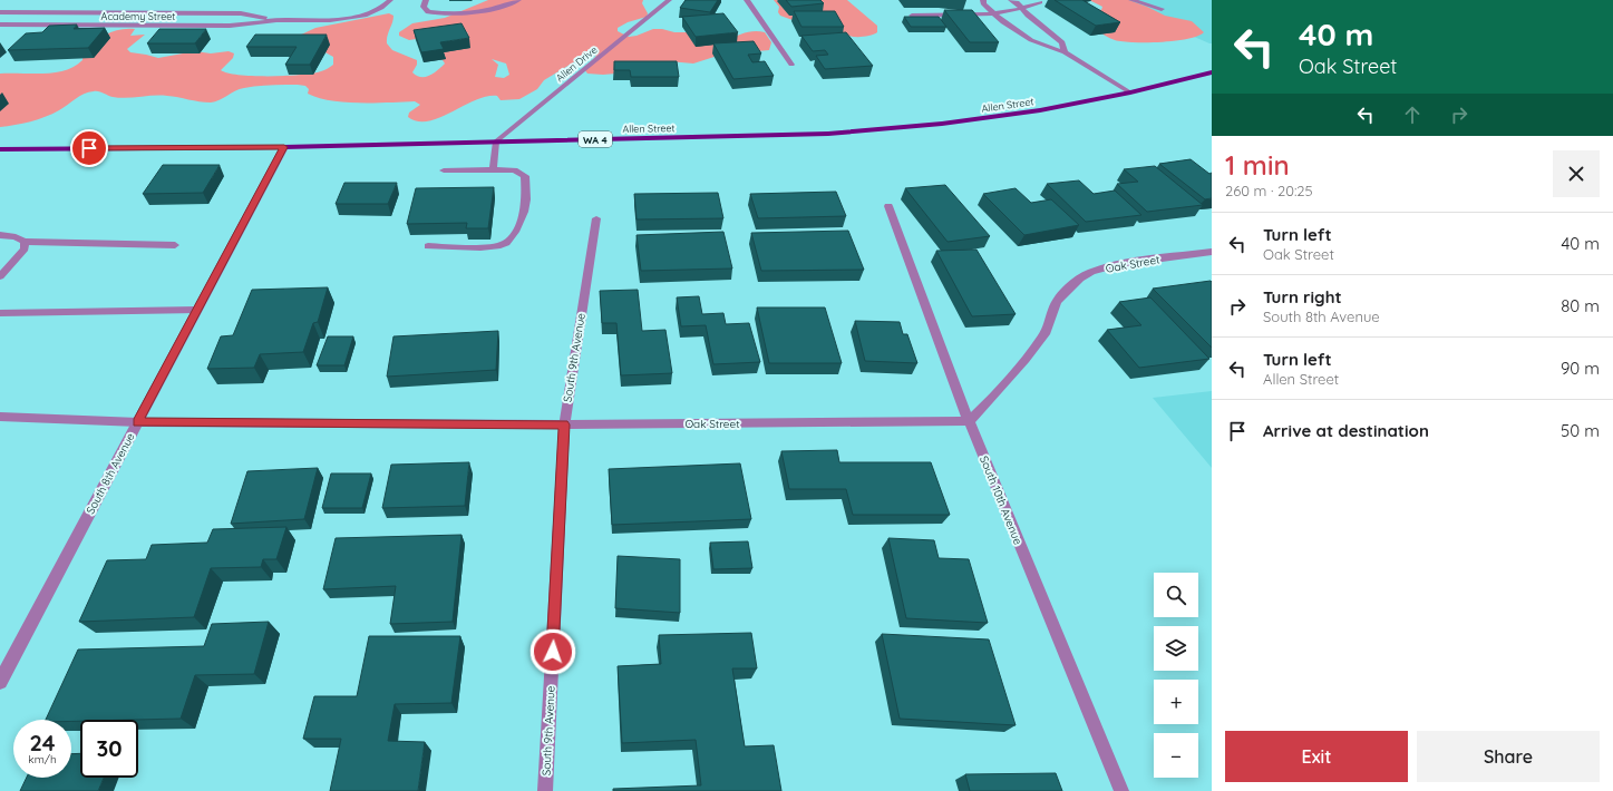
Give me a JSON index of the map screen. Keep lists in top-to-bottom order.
{
  "streets": {
    "main road": ["Allen Street", "WA 4"],
    "street": [
      "Academy Street",
      "Allen Drive",
      "Oak Street",
      "South 9th Avenue",
      "South 8th Avenue",
      "South 10th Avenue"
    ]
  },
  "crossings": [
    ["Allen Drive", "Allen Street"],
    ["Allen Street", "South 8th Avenue"],
    ["Oak Street", "South 9th Avenue"],
    ["Oak Street", "South 8th Avenue"],
    ["Oak Street", "South 10th Avenue"]
  ],
  "page": {
    "turn": ["40 m", "Oak Street"],
    "heading": ["1 min", "260 m · 20:25"],
    "list": [
      {
        "name": "Turn left",
        "note": "Oak Street",
        "value": "40 m"
      },
      {
        "name": "Turn right",
        "note": "South 8th Avenue",
        "value": "80 m"
      },
      {
        "name": "Turn left",
        "note": "Allen Street",
        "value": "90 m"
      },
      {
        "name": "Arrive at destination",
        "value": "50 m"
      }
    ],
    "map_buttons": ["+", "−"],
    "speed": "24 km/h",
    "limit": "30",
    "buttons": ["Exit", "Share"]
  }
}
